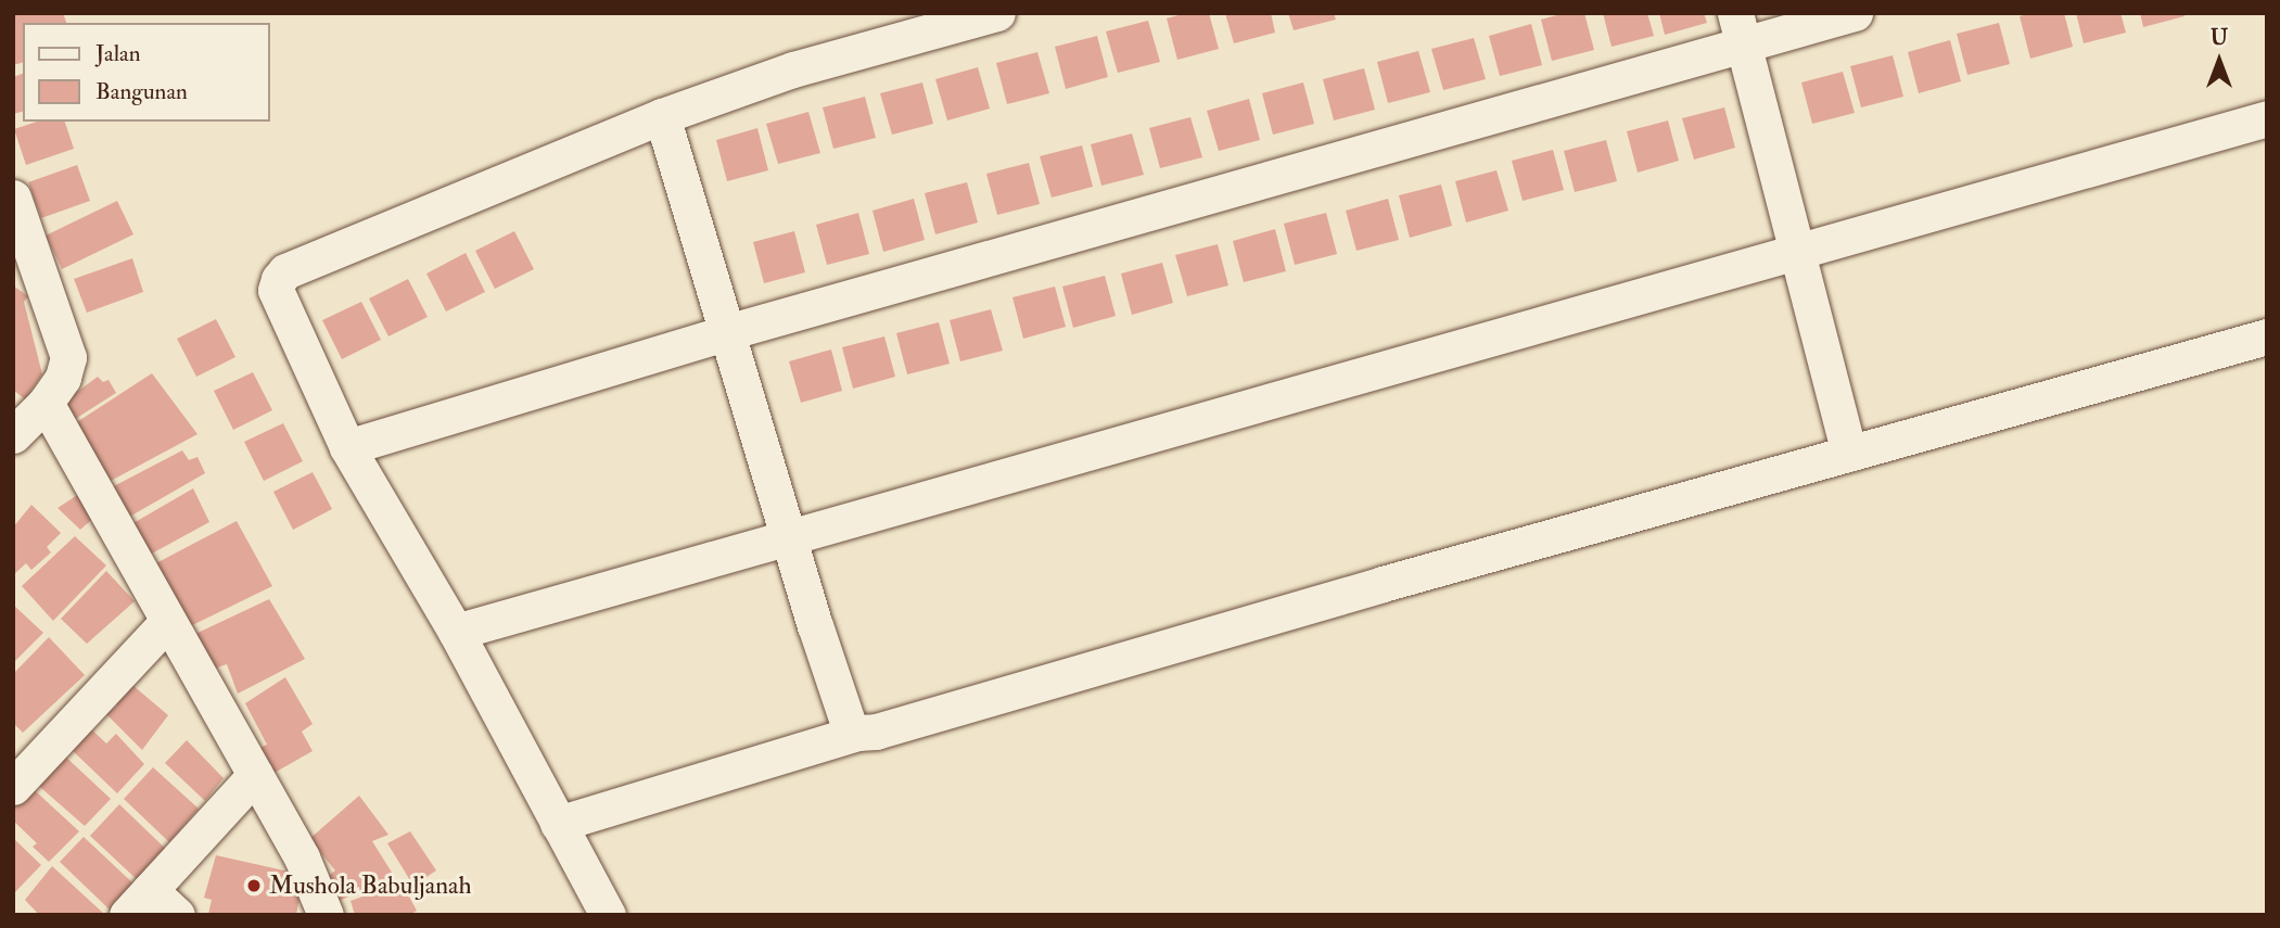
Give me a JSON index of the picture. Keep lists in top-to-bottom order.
{
  "places": ["Mushola Babuljanah"],
  "legend": ["Jalan", "Bangunan"],
  "north": "top"
}
